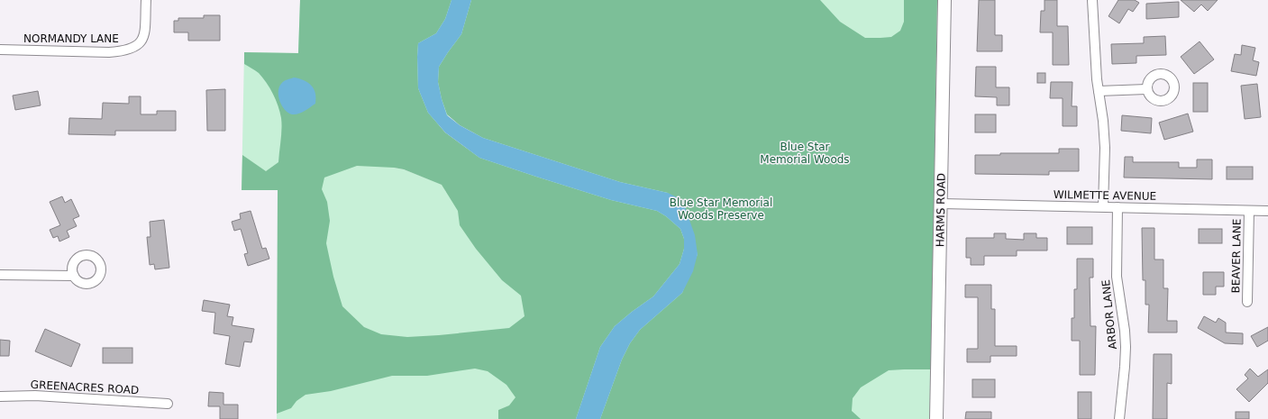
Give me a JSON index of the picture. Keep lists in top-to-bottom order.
{
  "streets": {
    "main road": ["HARMS ROAD"],
    "street": [
      "NORMANDY LANE",
      "WILMETTE AVENUE",
      "BEAVER LANE",
      "ARBOR LANE",
      "GREENACRES ROAD"
    ]
  },
  "crossings": [
    ["WILMETTE AVENUE", "HARMS ROAD"],
    ["WILMETTE AVENUE", "BEAVER LANE"],
    ["WILMETTE AVENUE", "ARBOR LANE"]
  ],
  "parks": ["Blue Star Memorial Woods", "Blue Star Memorial Woods Preserve"]
}
